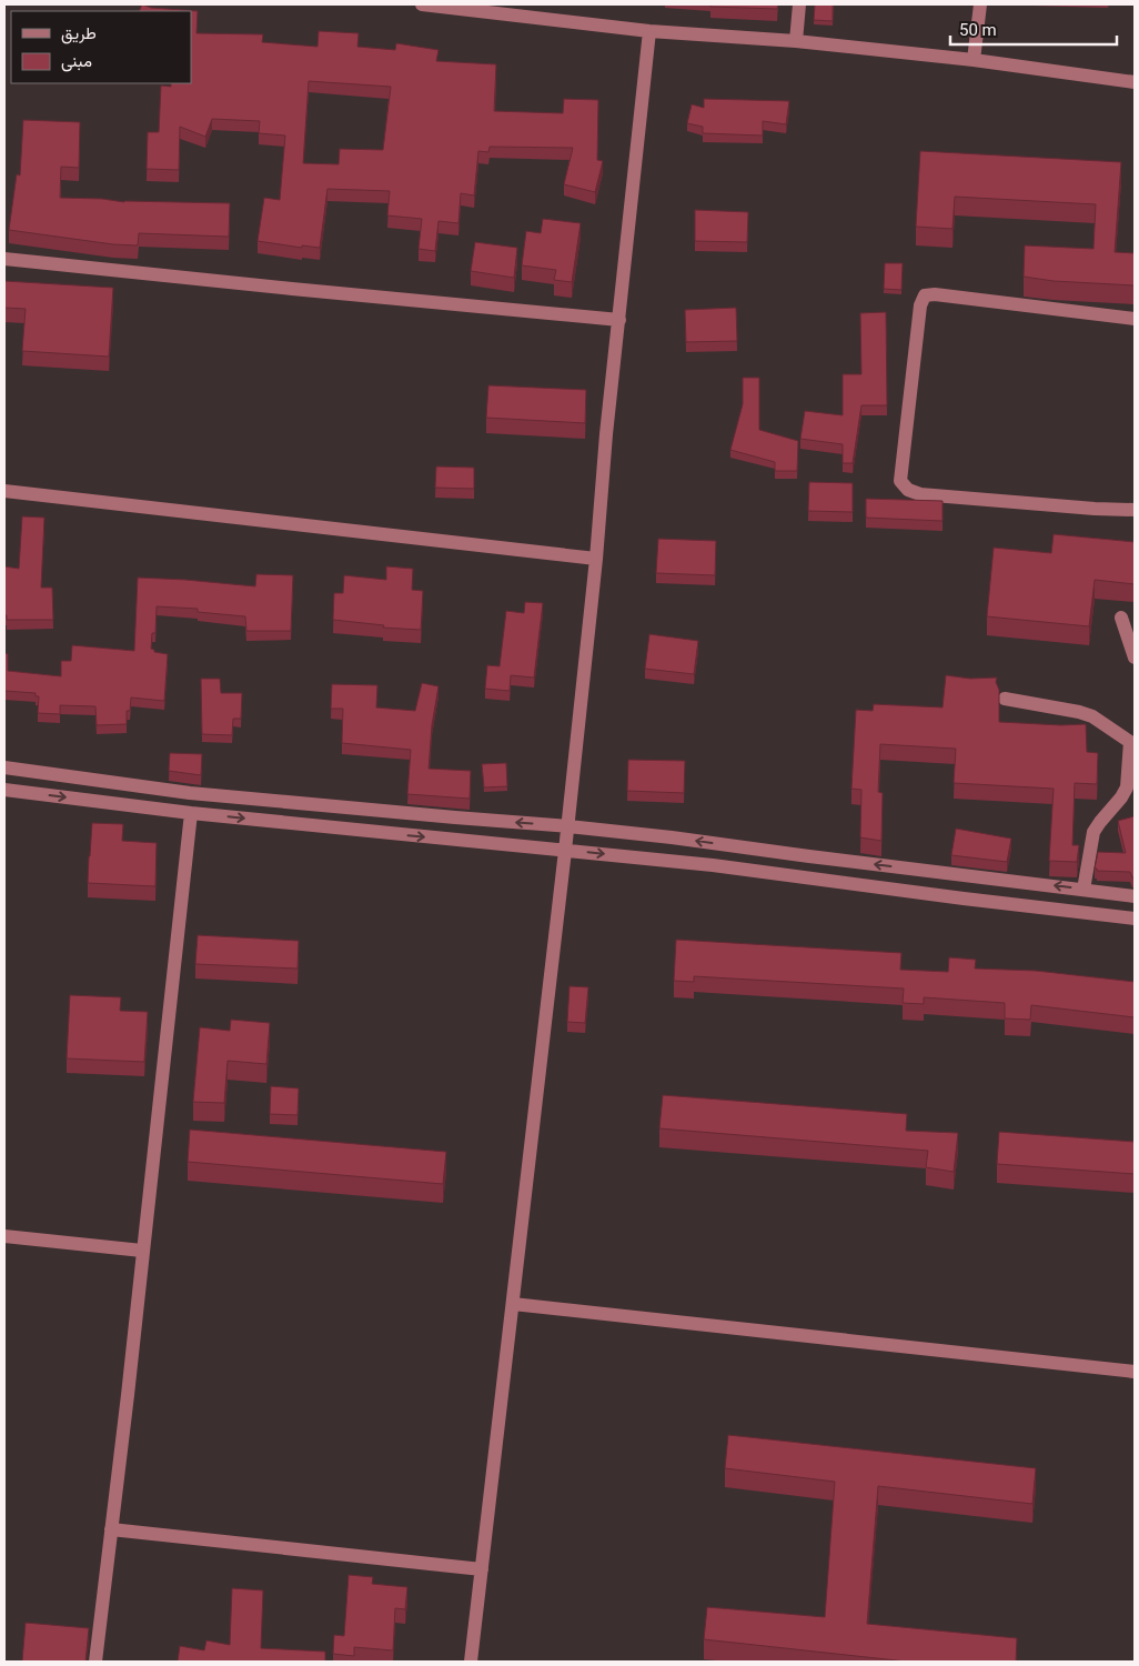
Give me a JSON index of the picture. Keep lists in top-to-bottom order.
{
  "legend": ["طريق", "مبنى"],
  "scale_bar": "50 m"
}
